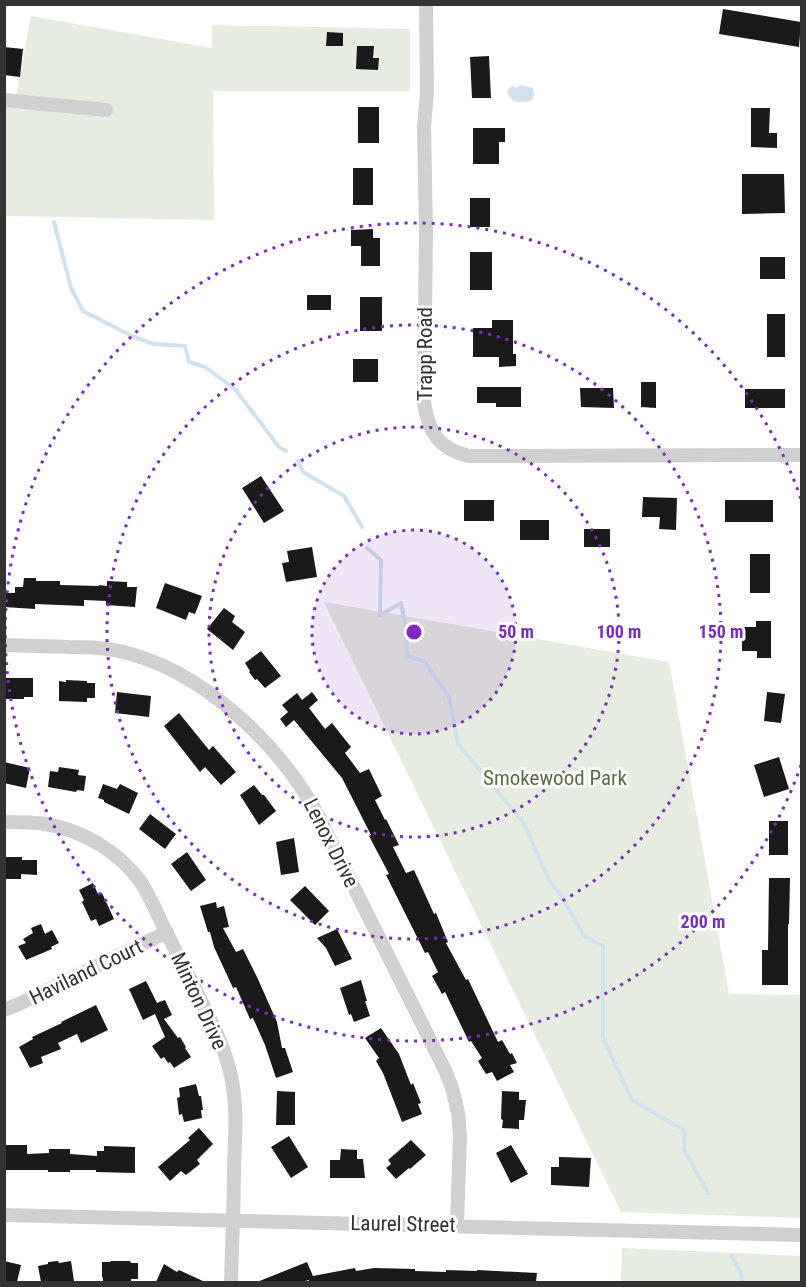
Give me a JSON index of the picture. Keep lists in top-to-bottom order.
{
  "streets": {
    "street": [
      "Trapp Road",
      "Lenox Drive",
      "Haviland Court",
      "Minton Drive",
      "Laurel Street"
    ]
  },
  "crossings": [
    ["Lenox Drive", "Laurel Street"],
    ["Haviland Court", "Minton Drive"],
    ["Minton Drive", "Laurel Street"]
  ],
  "parks": ["Smokewood Park"],
  "rings": [
    "50 m",
    "100 m",
    "150 m",
    "200 m"
  ]
}
